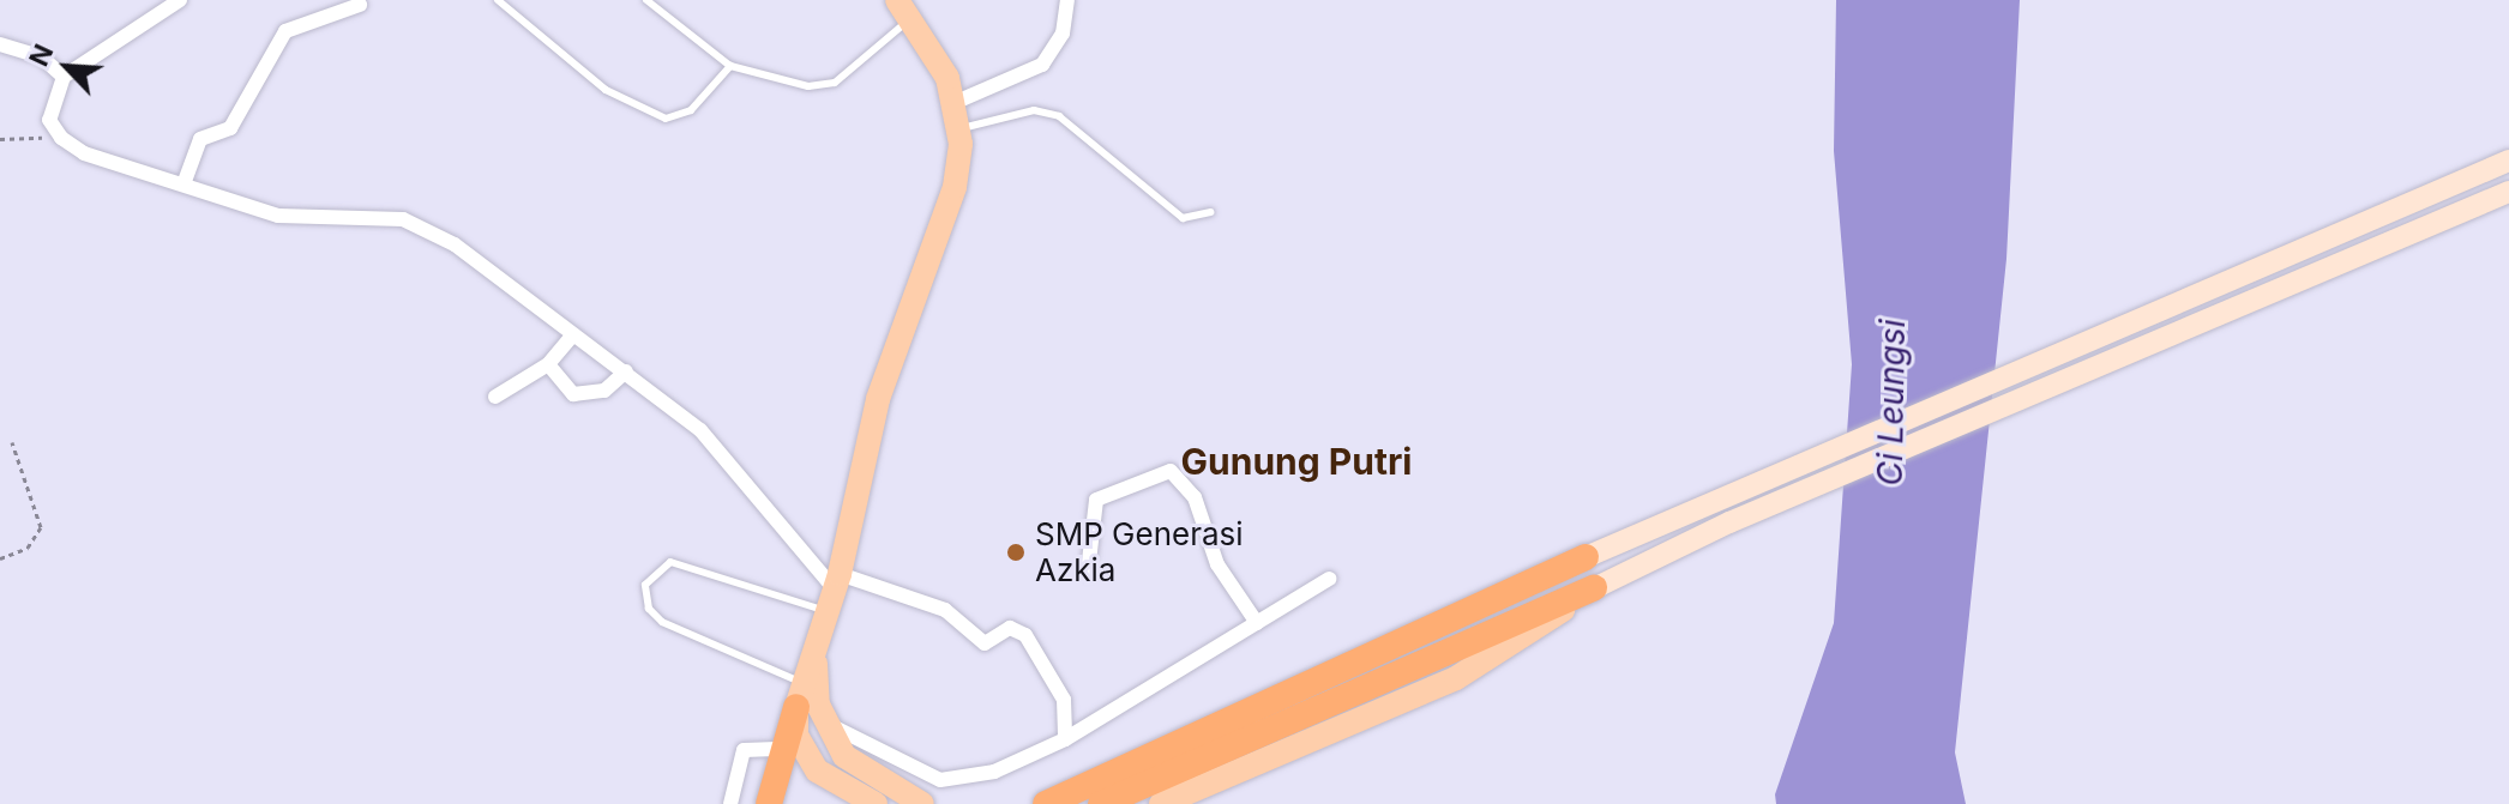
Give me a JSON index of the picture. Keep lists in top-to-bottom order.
{
  "districts": ["Gunung Putri"],
  "water": ["Ci Leungsi"],
  "places": ["SMP Generasi Azkia"],
  "north": "top left"
}
